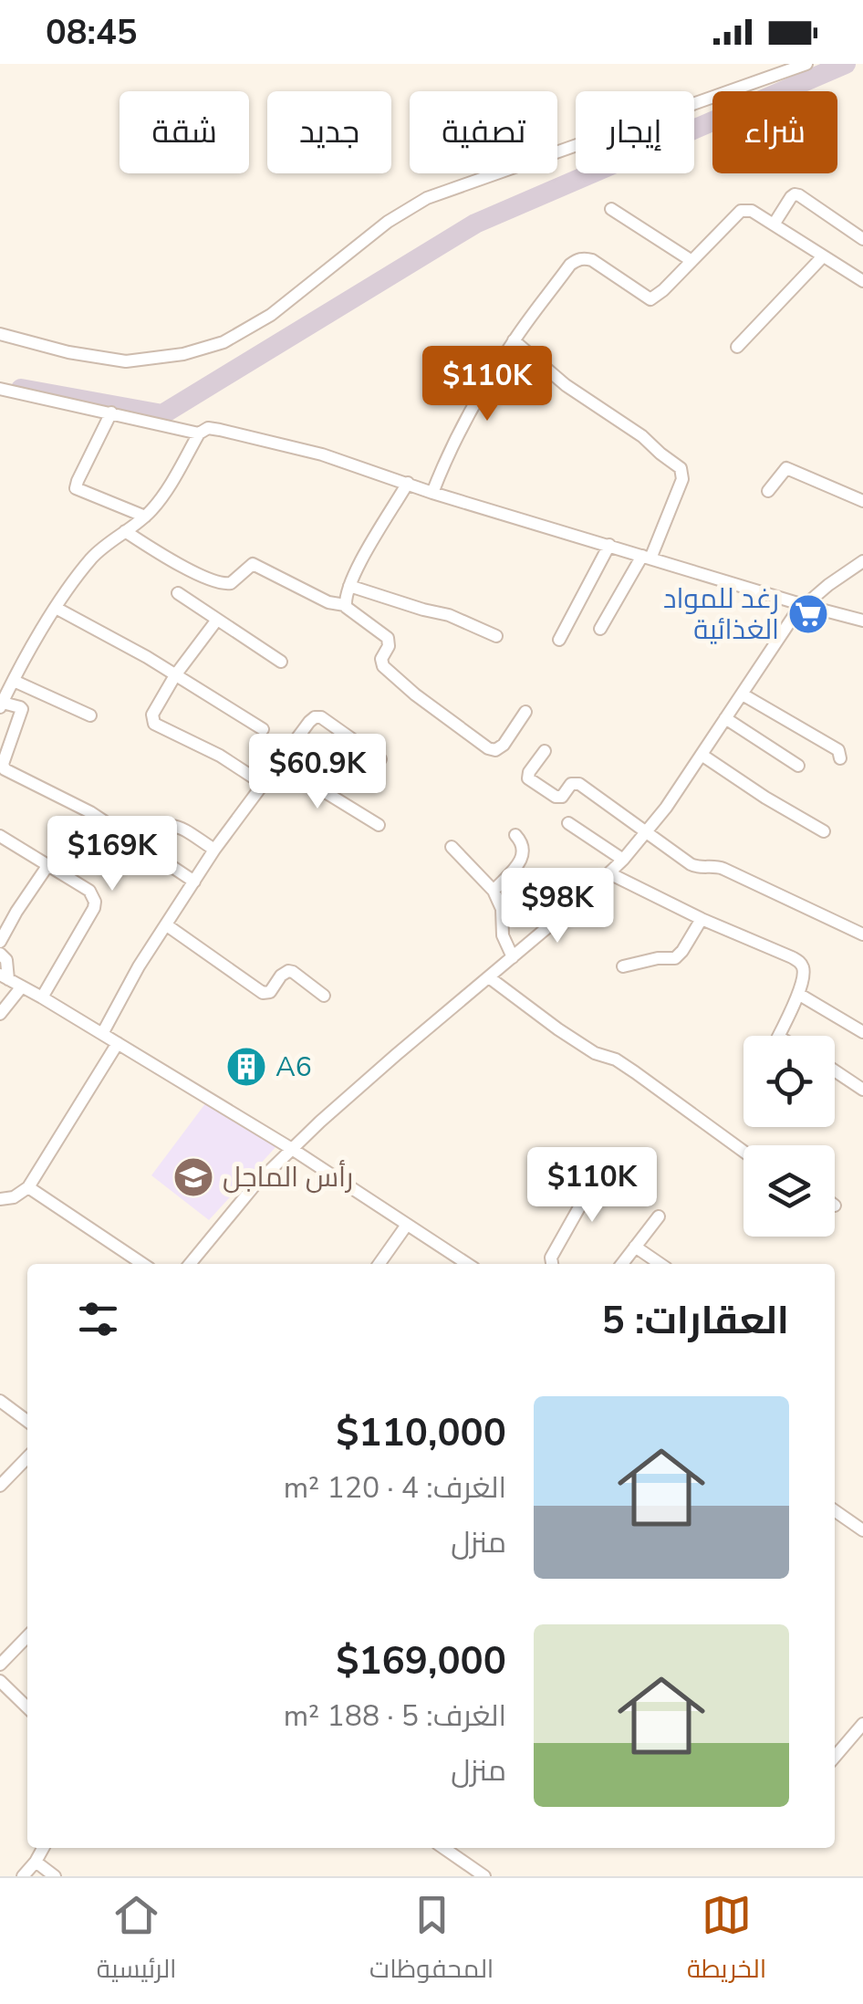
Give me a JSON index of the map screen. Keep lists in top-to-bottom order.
{
  "places": {
    "supermarket": ["رغد للمواد الغذائية"],
    "building": ["A6"],
    "school or university": ["رأس الماجل"]
  },
  "page": {
    "status": "08:45",
    "chip": [
      "شراء",
      "إيجار",
      "تصفية",
      "جديد",
      "شقة"
    ],
    "price": [
      "$110K",
      "$60.9K",
      "$169K",
      "$98K",
      "$110K"
    ],
    "heading": "العقارات: 5",
    "list": [
      {
        "name": "$110,000",
        "note": "الغرف: 4 · 120 m² · منزل"
      },
      {
        "name": "$169,000",
        "note": "الغرف: 5 · 188 m² · منزل"
      }
    ],
    "tabs": ["الخريطة", "المحفوظات", "الرئيسية"]
  }
}
